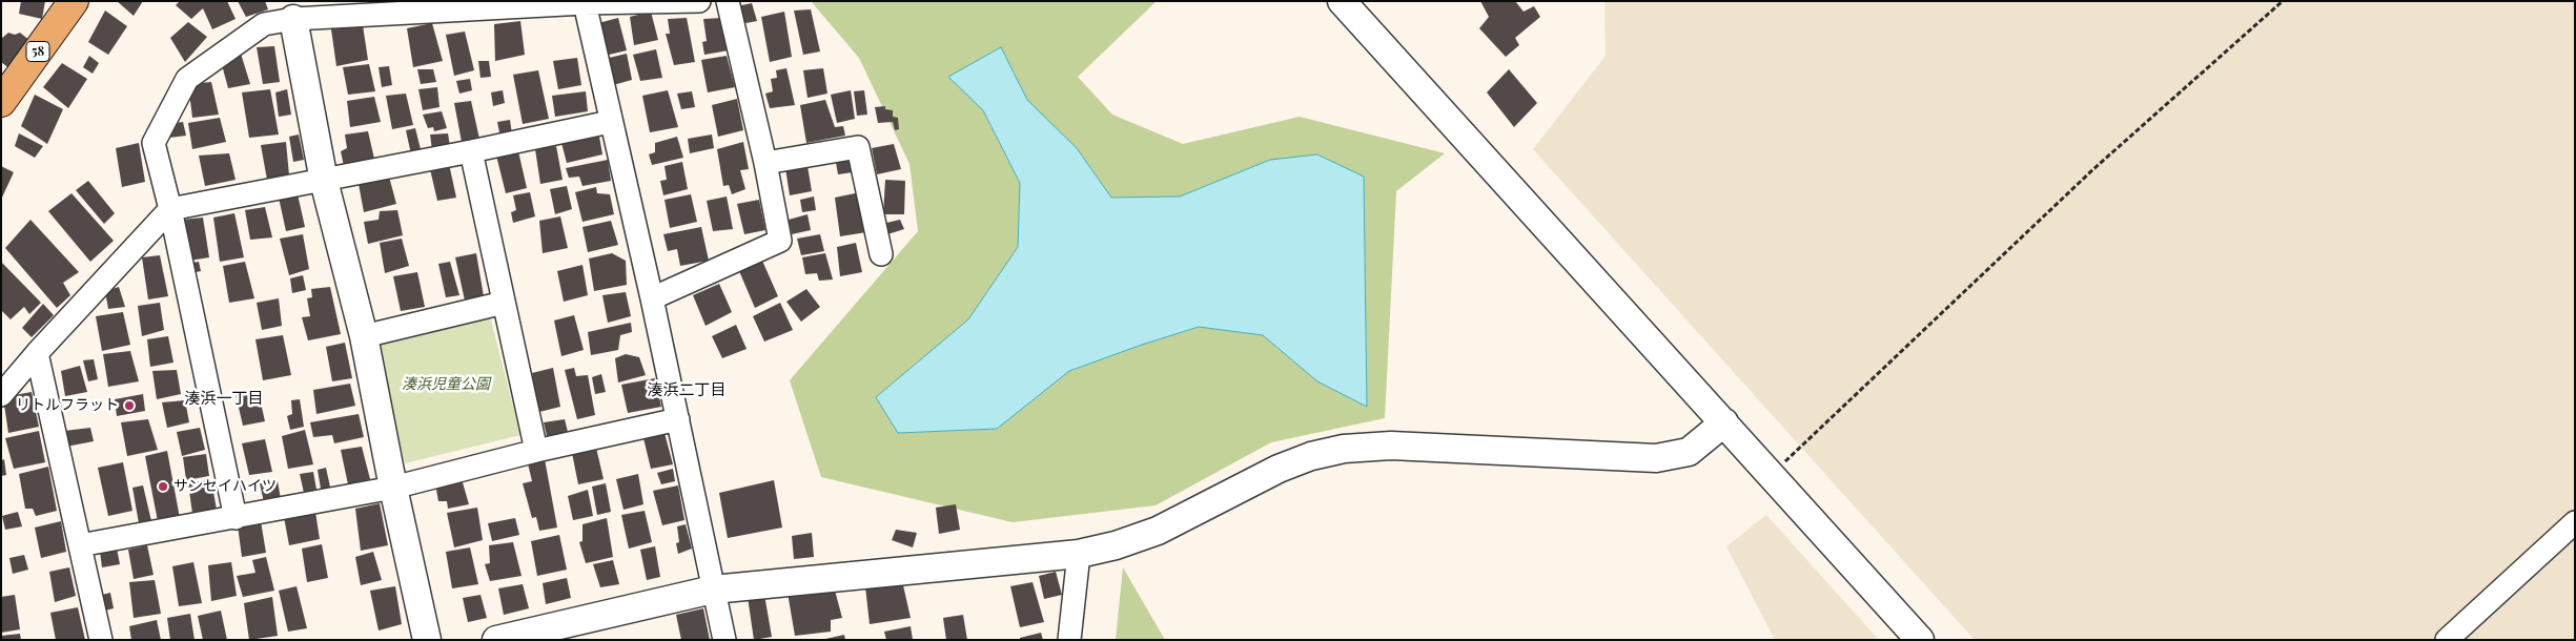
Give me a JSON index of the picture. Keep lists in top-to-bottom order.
{
  "streets": {
    "main road": ["58"]
  },
  "districts": ["湊浜二丁目", "湊浜一丁目"],
  "parks": ["湊浜児童公園"],
  "places": ["リトルフラット", "サンセイハイツ"]
}
